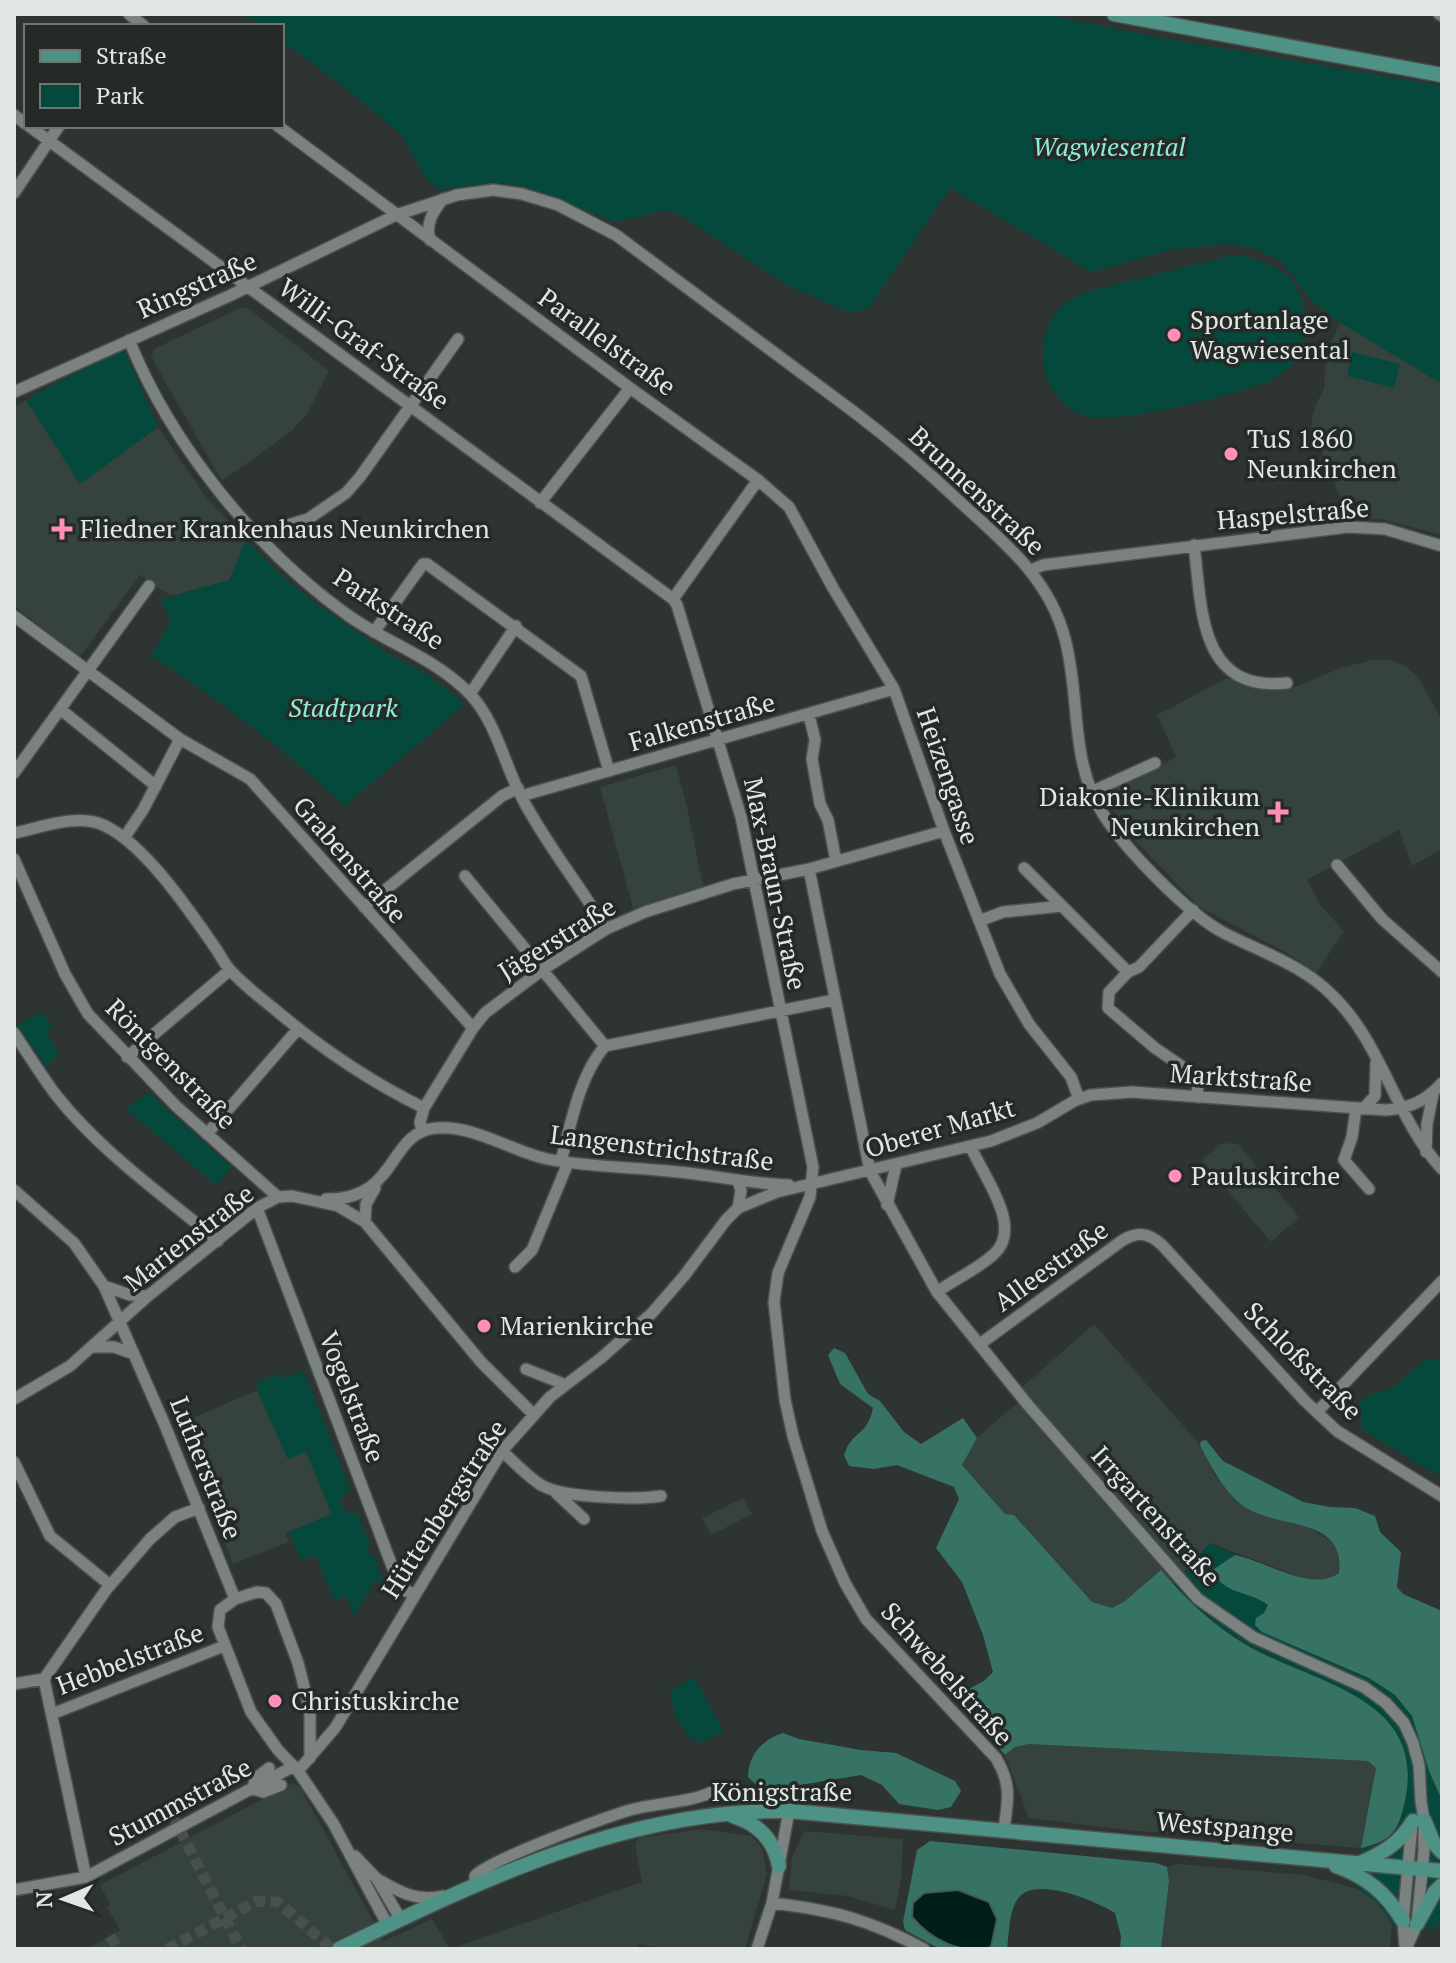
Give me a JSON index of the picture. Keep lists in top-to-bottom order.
{
  "streets": {
    "main road": ["Königstraße", "Westspange"],
    "street": [
      "Ringstraße",
      "Parallelstraße",
      "Willi-Graf-Straße",
      "Brunnenstraße",
      "Haspelstraße",
      "Parkstraße",
      "Falkenstraße",
      "Heizengasse",
      "Grabenstraße",
      "Max-Braun-Straße",
      "Jägerstraße",
      "Röntgenstraße",
      "Marktstraße",
      "Oberer Markt",
      "Langenstrichstraße",
      "Marienstraße",
      "Alleestraße",
      "Schloßstraße",
      "Vogelstraße",
      "Lutherstraße",
      "Hüttenbergstraße",
      "Irrgartenstraße",
      "Hebbelstraße",
      "Schwebelstraße",
      "Stummstraße"
    ]
  },
  "crossings": [
    ["Ringstraße", "Parallelstraße"],
    ["Ringstraße", "Willi-Graf-Straße"],
    ["Ringstraße", "Brunnenstraße"],
    ["Ringstraße", "Parkstraße"],
    ["Parallelstraße", "Brunnenstraße"],
    ["Parallelstraße", "Heizengasse"],
    ["Willi-Graf-Straße", "Max-Braun-Straße"],
    ["Brunnenstraße", "Haspelstraße"],
    ["Brunnenstraße", "Marktstraße"],
    ["Parkstraße", "Falkenstraße"],
    ["Parkstraße", "Jägerstraße"],
    ["Falkenstraße", "Heizengasse"],
    ["Falkenstraße", "Grabenstraße"],
    ["Falkenstraße", "Max-Braun-Straße"],
    ["Heizengasse", "Jägerstraße"],
    ["Heizengasse", "Marktstraße"],
    ["Heizengasse", "Oberer Markt"],
    ["Grabenstraße", "Jägerstraße"],
    ["Max-Braun-Straße", "Jägerstraße"],
    ["Max-Braun-Straße", "Oberer Markt"],
    ["Max-Braun-Straße", "Langenstrichstraße"],
    ["Max-Braun-Straße", "Hüttenbergstraße"],
    ["Max-Braun-Straße", "Schwebelstraße"],
    ["Jägerstraße", "Langenstrichstraße"],
    ["Jägerstraße", "Irrgartenstraße"],
    ["Röntgenstraße", "Marienstraße"],
    ["Marktstraße", "Oberer Markt"],
    ["Oberer Markt", "Langenstrichstraße"],
    ["Oberer Markt", "Hüttenbergstraße"],
    ["Oberer Markt", "Irrgartenstraße"],
    ["Oberer Markt", "Schwebelstraße"],
    ["Langenstrichstraße", "Hüttenbergstraße"],
    ["Langenstrichstraße", "Schwebelstraße"],
    ["Marienstraße", "Vogelstraße"],
    ["Marienstraße", "Lutherstraße"],
    ["Marienstraße", "Hüttenbergstraße"],
    ["Alleestraße", "Schloßstraße"],
    ["Alleestraße", "Irrgartenstraße"],
    ["Vogelstraße", "Hüttenbergstraße"],
    ["Hüttenbergstraße", "Schwebelstraße"],
    ["Hüttenbergstraße", "Stummstraße"],
    ["Irrgartenstraße", "Westspange"],
    ["Schwebelstraße", "Königstraße"],
    ["Schwebelstraße", "Westspange"],
    ["Königstraße", "Westspange"]
  ],
  "parks": ["Wagwiesental", "Stadtpark"],
  "places": {
    "other": [
      "Sportanlage Wagwiesental",
      "TuS 1860 Neunkirchen",
      "Pauluskirche",
      "Marienkirche",
      "Christuskirche"
    ],
    "health": ["Fliedner Krankenhaus Neunkirchen", "Diakonie-Klinikum Neunkirchen"]
  },
  "legend": ["Straße", "Park"],
  "north": "left"
}
